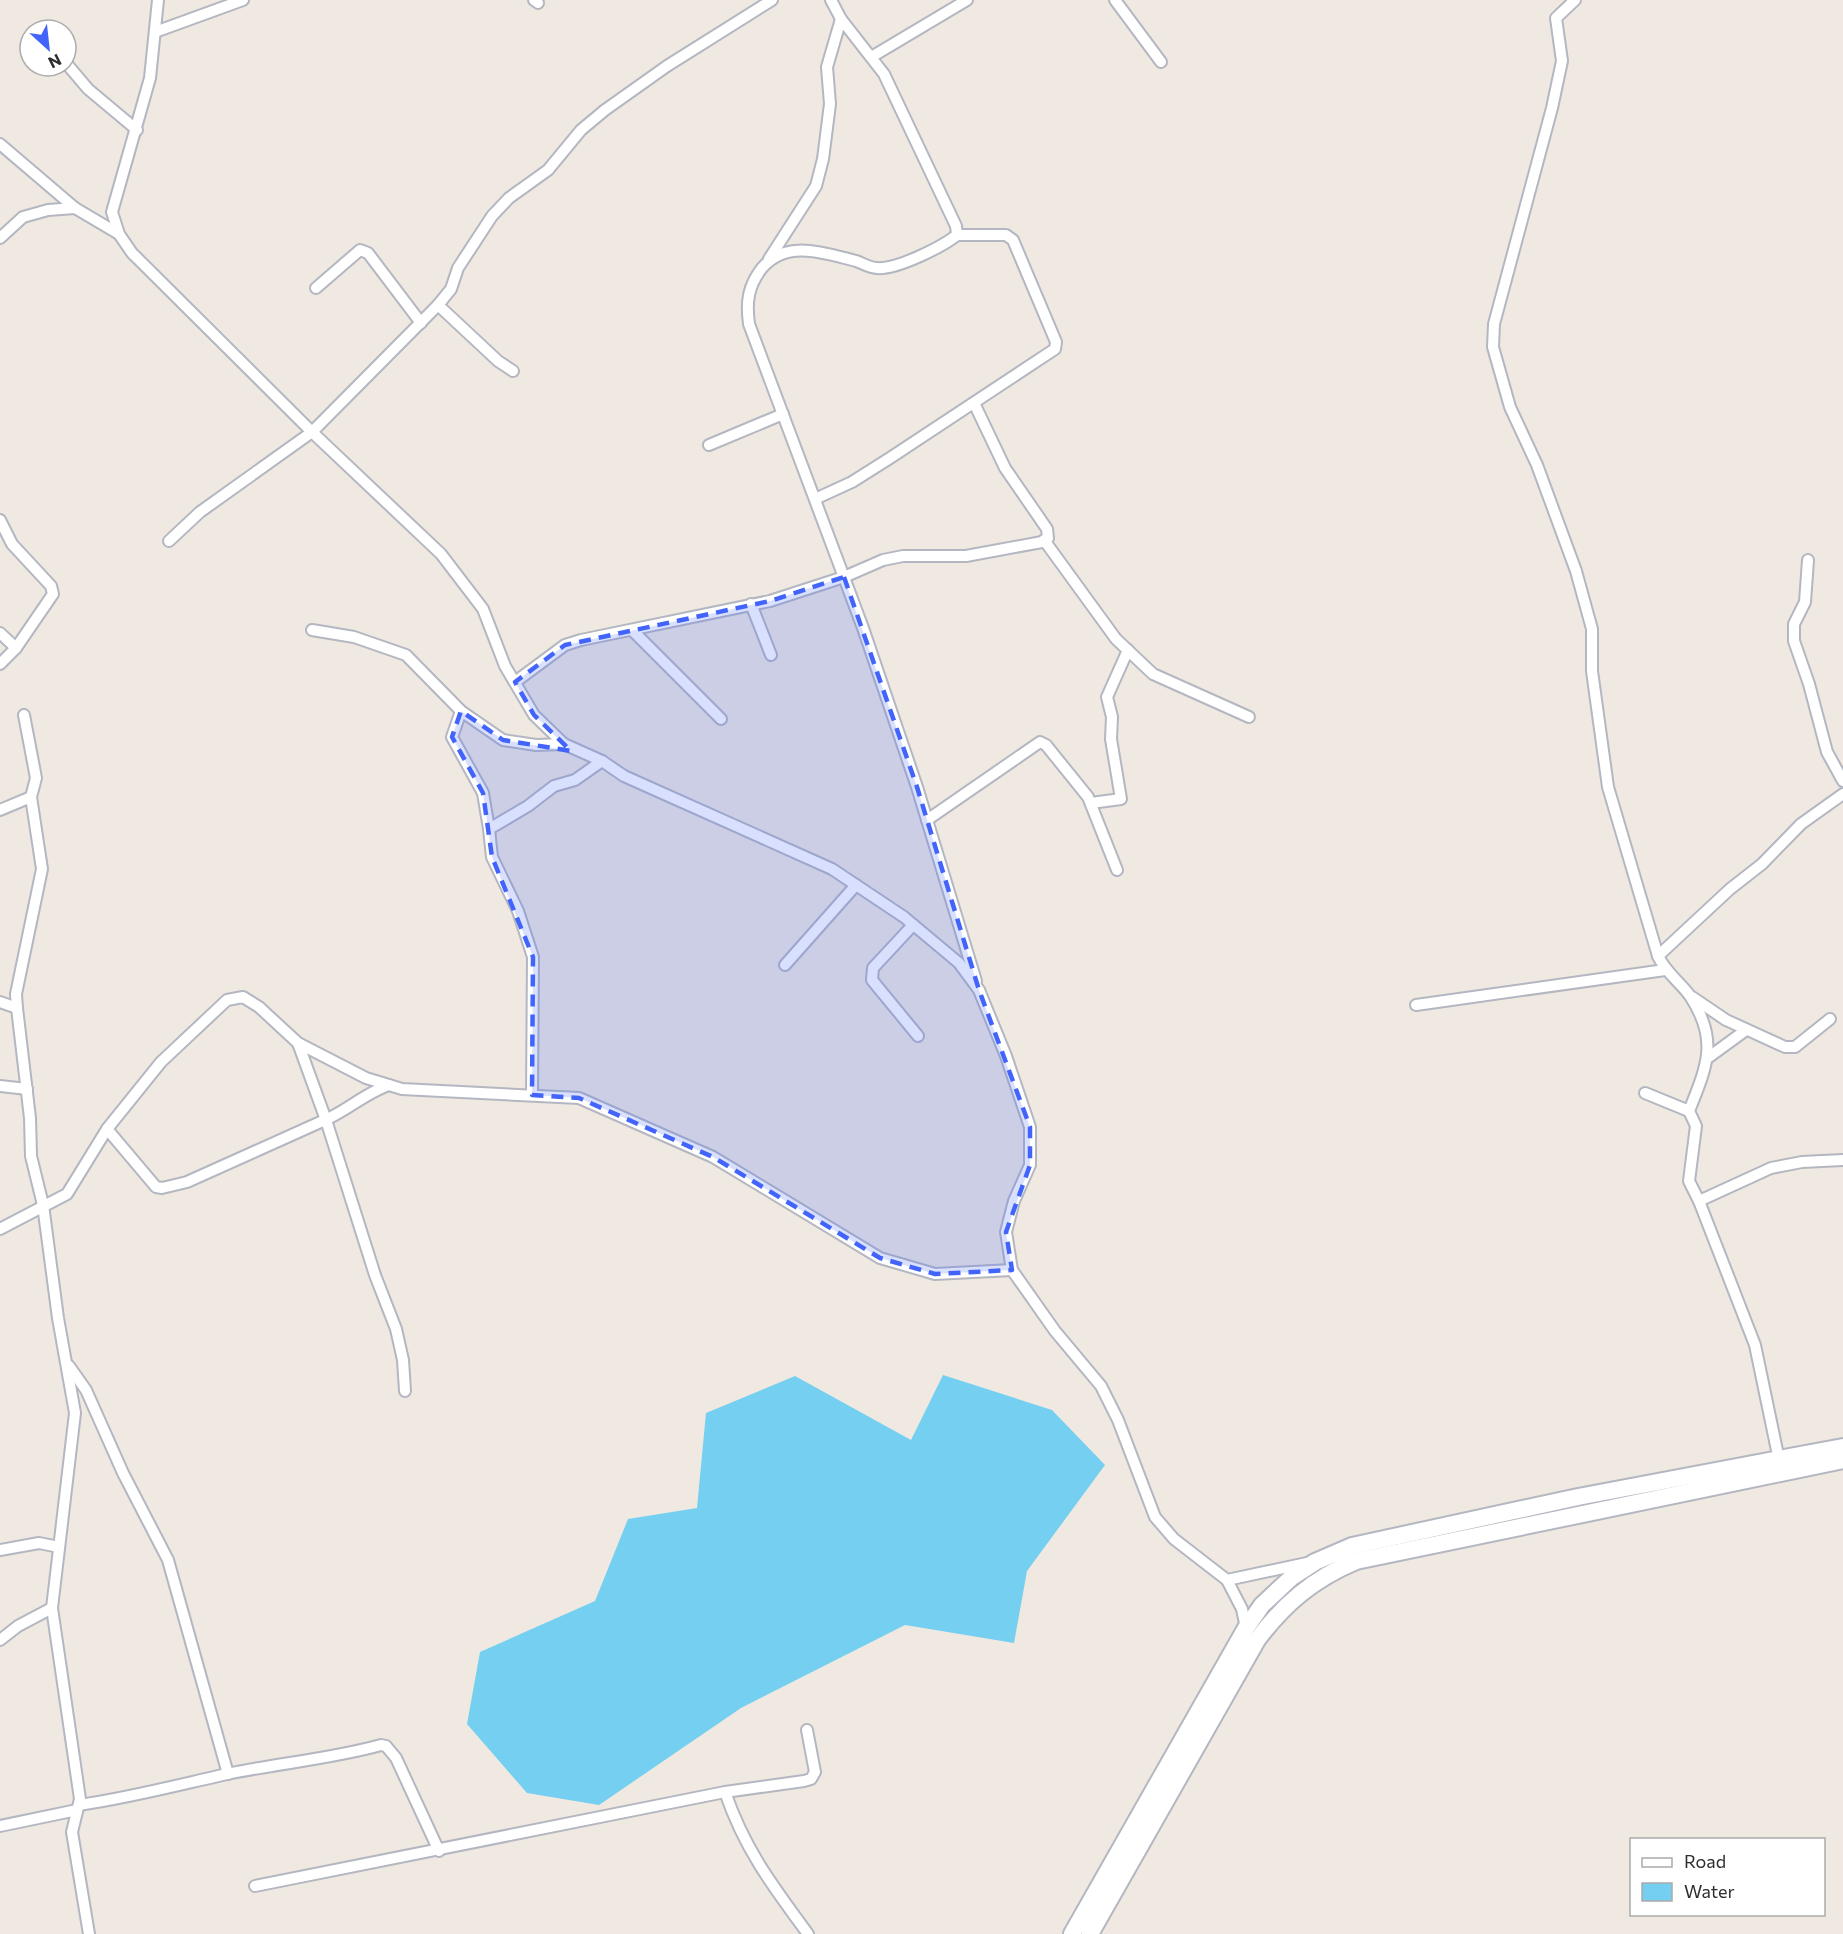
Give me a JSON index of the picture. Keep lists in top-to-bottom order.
{
  "legend": ["Road", "Water"],
  "north": "bottom right"
}
